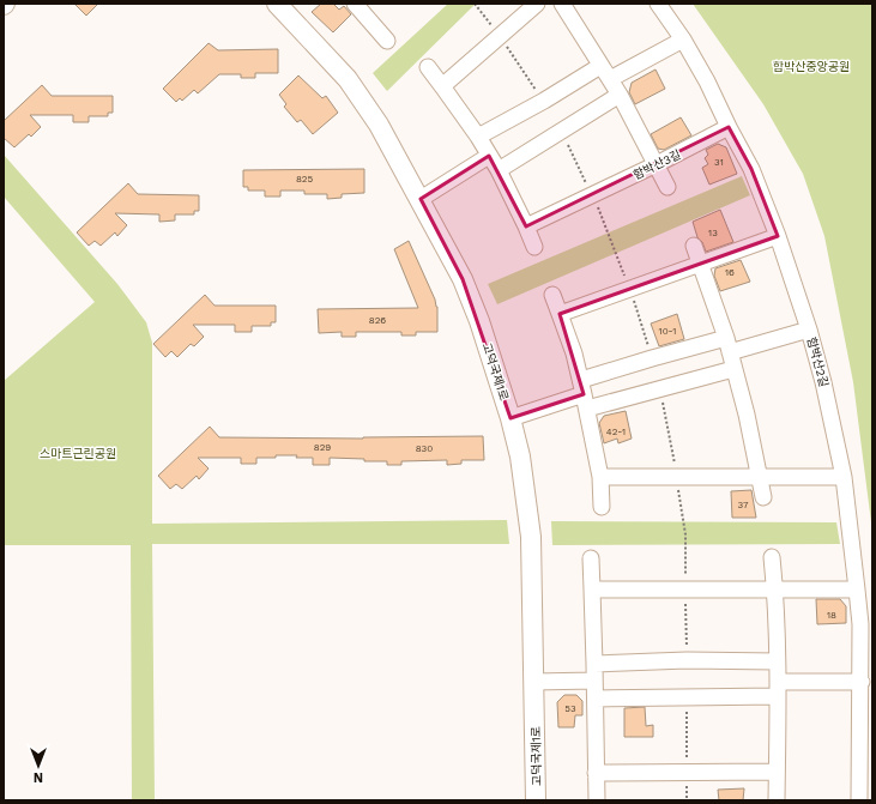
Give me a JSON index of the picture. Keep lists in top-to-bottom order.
{
  "streets": {
    "street": ["함박산3길", "함박산2길", "고덕국제1로"]
  },
  "crossings": [
    ["함박산3길", "함박산2길"]
  ],
  "parks": ["함박산중앙공원", "스마트근린공원"],
  "house_numbers": [
    "31",
    "825",
    "13",
    "16",
    "826",
    "10-1",
    "42-1",
    "829",
    "830",
    "37",
    "18",
    "53"
  ],
  "north": "bottom"
}
